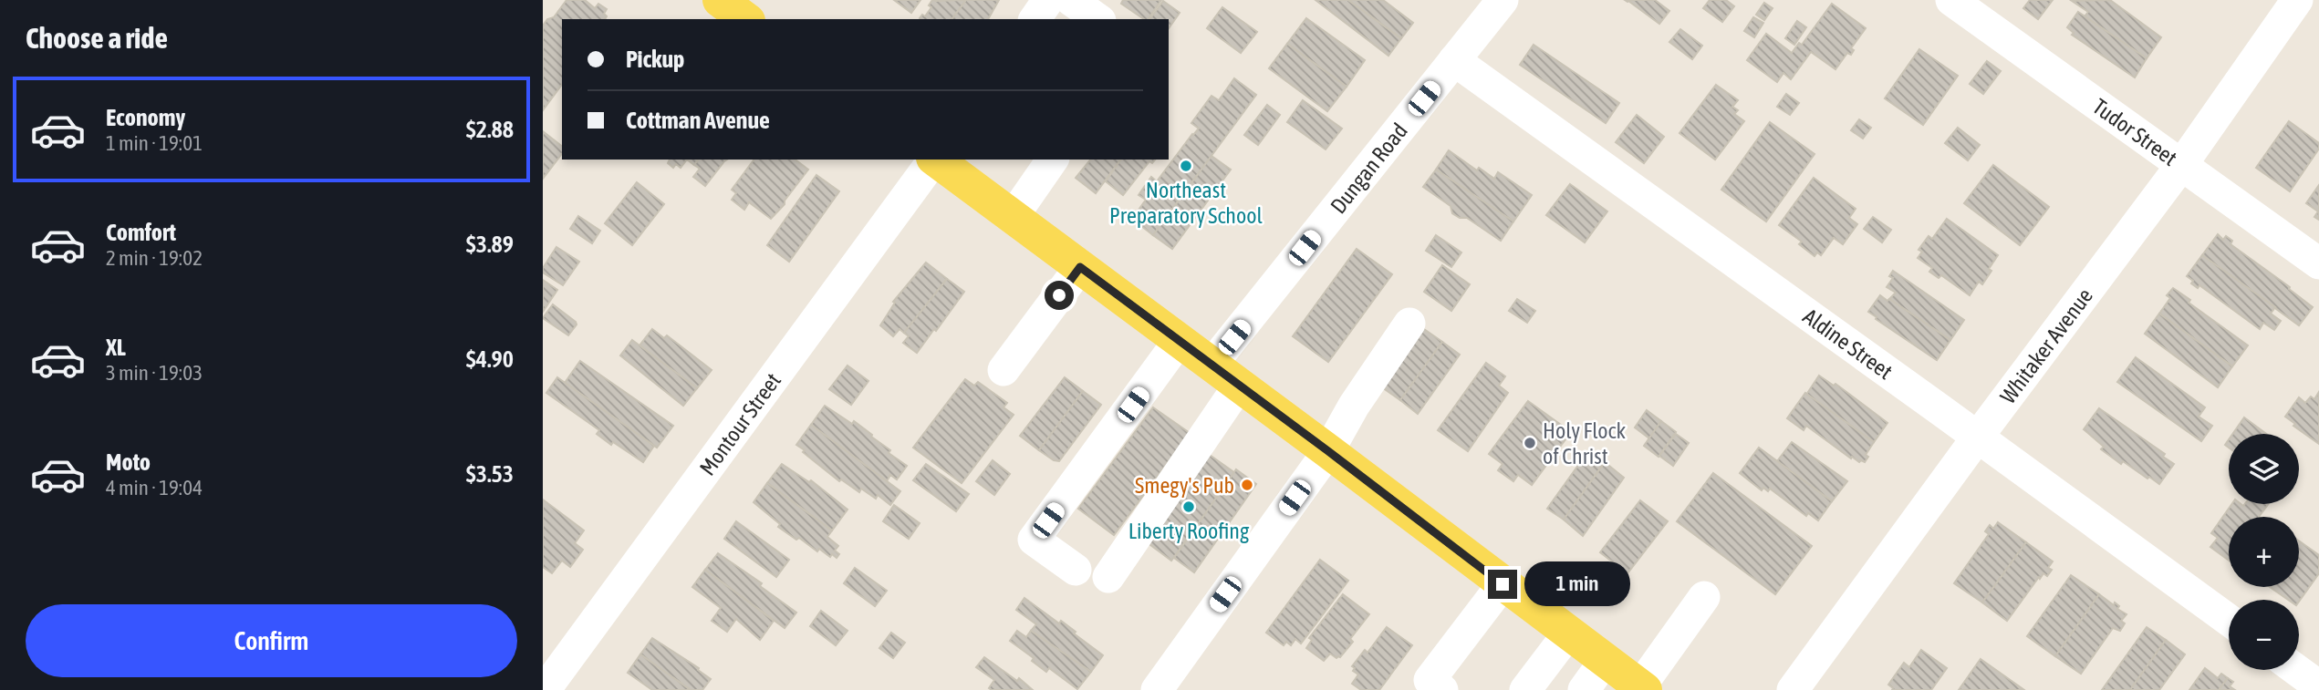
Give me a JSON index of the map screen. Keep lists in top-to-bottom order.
{
  "streets": {
    "street": [
      "Tudor Street",
      "Dungan Road",
      "Aldine Street",
      "Whitaker Avenue",
      "Montour Street"
    ]
  },
  "crossings": [
    ["Tudor Street", "Whitaker Avenue"],
    ["Dungan Road", "Aldine Street"],
    ["Aldine Street", "Whitaker Avenue"]
  ],
  "places": [
    "Northeast Preparatory School",
    "Holy Flock of Christ",
    "Smegy's Pub",
    "Liberty Roofing"
  ],
  "page": {
    "heading": "Choose a ride",
    "banner": ["Pickup", "Cottman Avenue"],
    "list": [
      {
        "name": "Economy",
        "note": "1 min · 19:01",
        "value": "$2.88"
      },
      {
        "name": "Comfort",
        "note": "2 min · 19:02",
        "value": "$3.89"
      },
      {
        "name": "XL",
        "note": "3 min · 19:03",
        "value": "$4.90"
      },
      {
        "name": "Moto",
        "note": "4 min · 19:04",
        "value": "$3.53"
      }
    ],
    "map_buttons": ["+", "−"],
    "bubble": "1 min",
    "buttons": "Confirm"
  }
}
